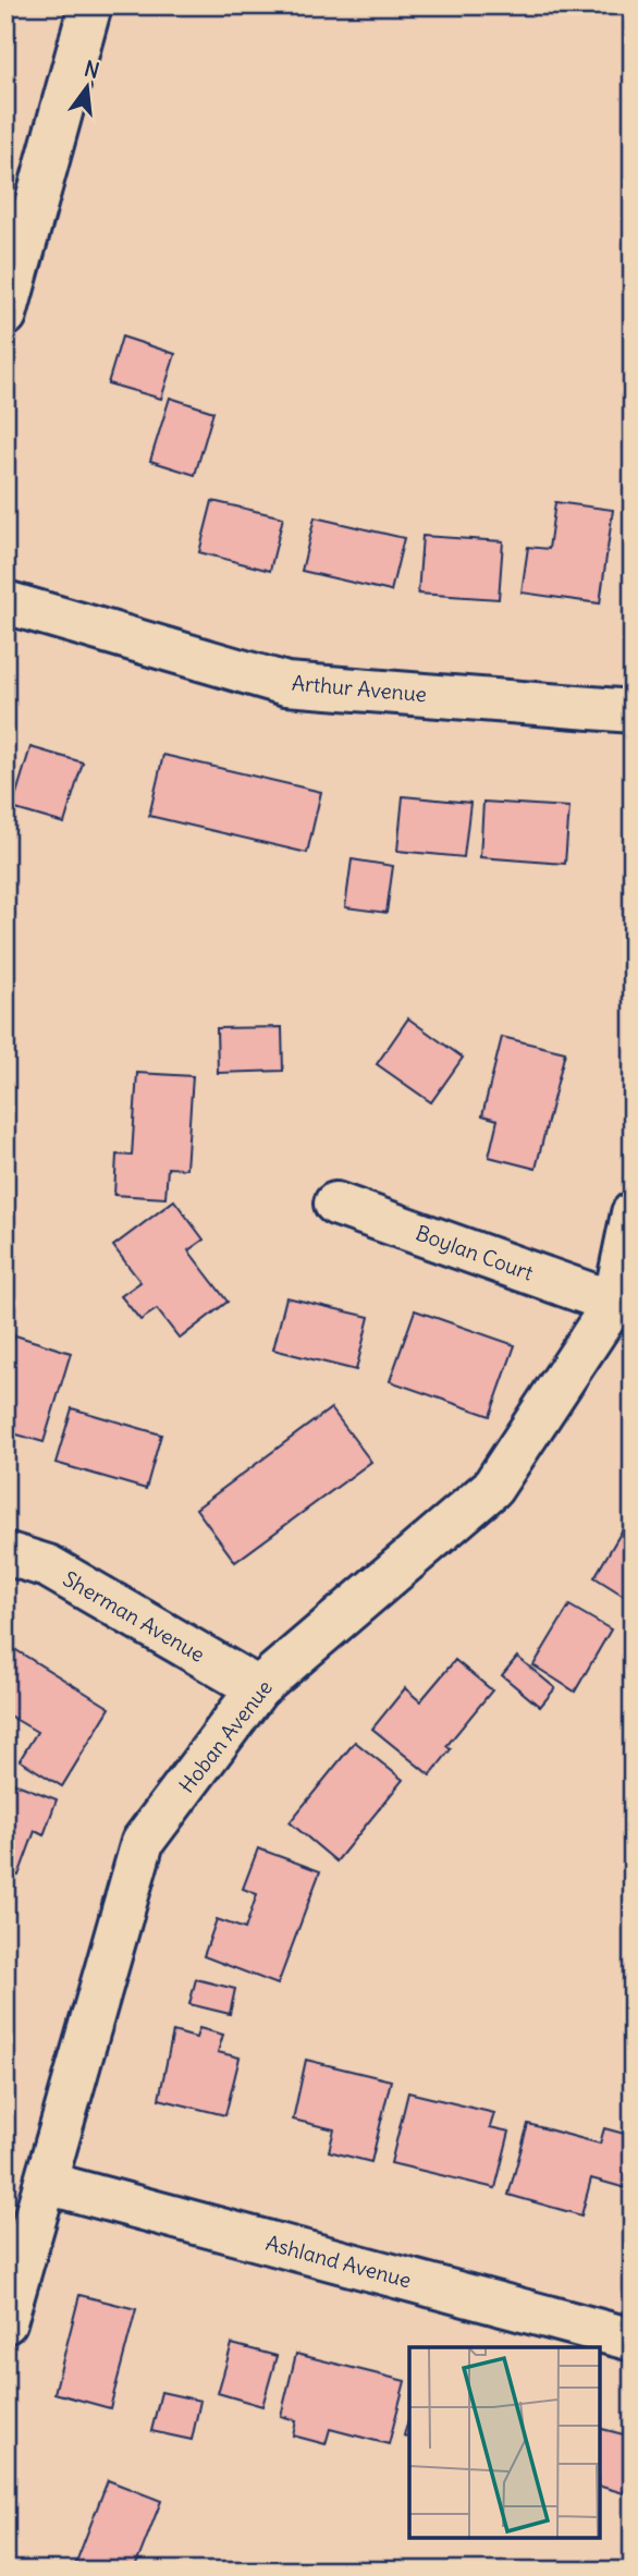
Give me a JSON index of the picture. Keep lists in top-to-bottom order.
{
  "streets": {
    "street": [
      "Arthur Avenue",
      "Boylan Court",
      "Sherman Avenue",
      "Hoban Avenue",
      "Ashland Avenue"
    ]
  },
  "crossings": [
    ["Boylan Court", "Hoban Avenue"],
    ["Sherman Avenue", "Hoban Avenue"],
    ["Hoban Avenue", "Ashland Avenue"]
  ],
  "north": "top"
}
